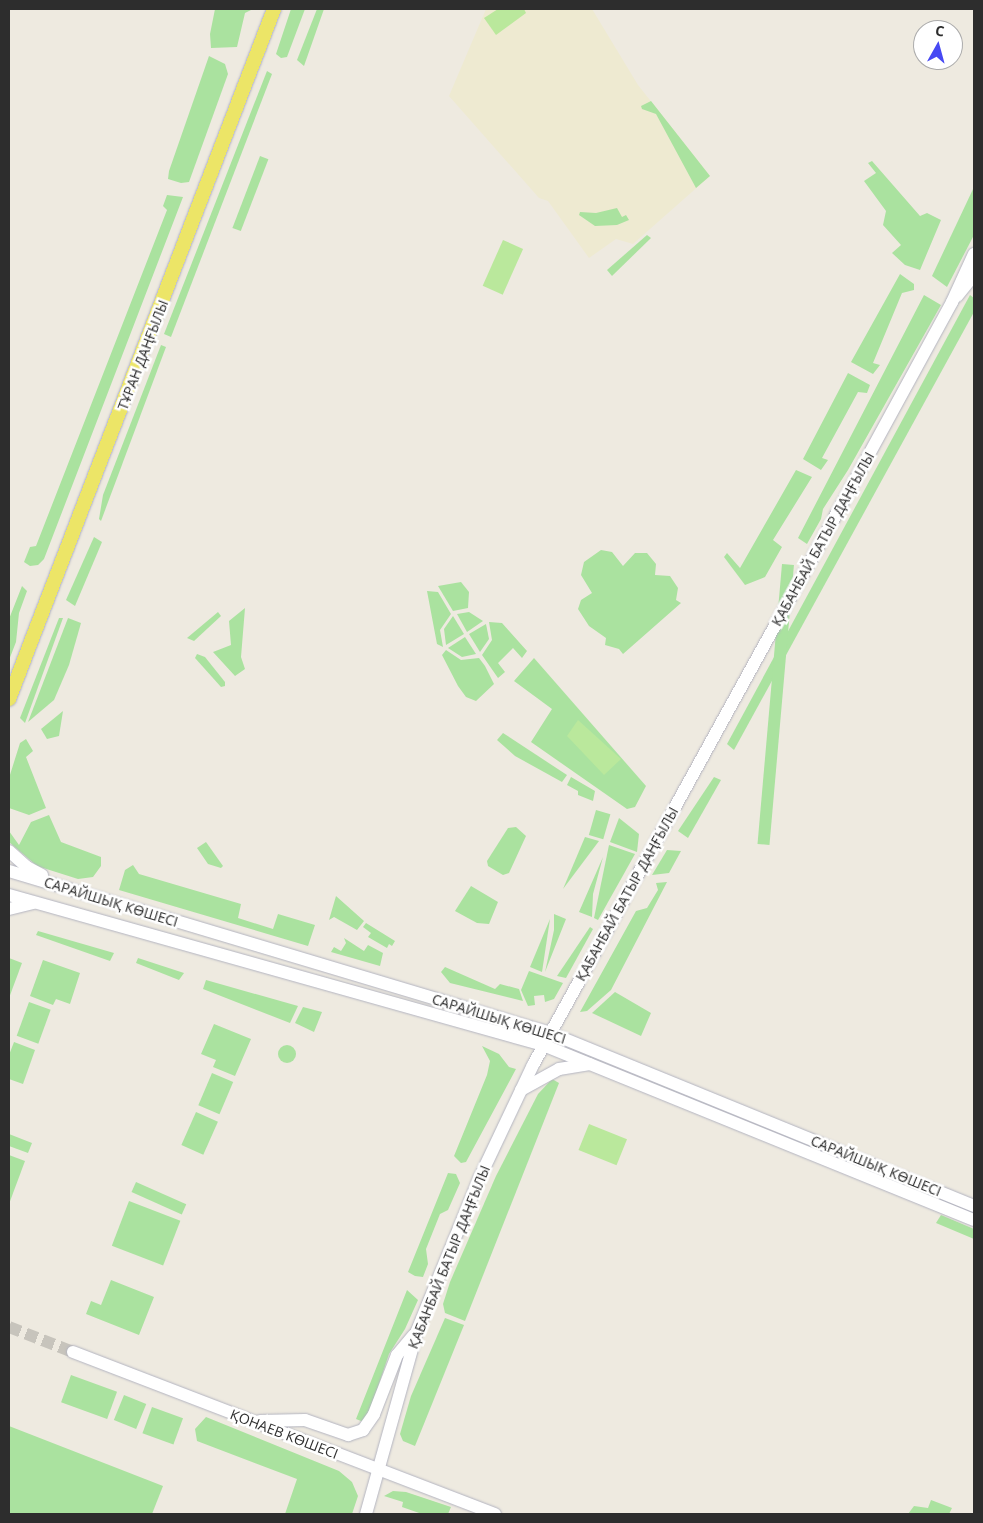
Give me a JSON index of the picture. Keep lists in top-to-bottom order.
{
  "streets": {
    "main road": [
      "ТҰРАН ДАҢҒЫЛЫ",
      "ҚАБАНБАЙ БАТЫР ДАҢҒЫЛЫ",
      "САРАЙШЫҚ КӨШЕСІ",
      "ҚОНАЕВ КӨШЕСІ"
    ]
  },
  "crossings": [
    ["ҚАБАНБАЙ БАТЫР ДАҢҒЫЛЫ", "САРАЙШЫҚ КӨШЕСІ"],
    ["ҚАБАНБАЙ БАТЫР ДАҢҒЫЛЫ", "ҚОНАЕВ КӨШЕСІ"]
  ],
  "north": "top"
}
